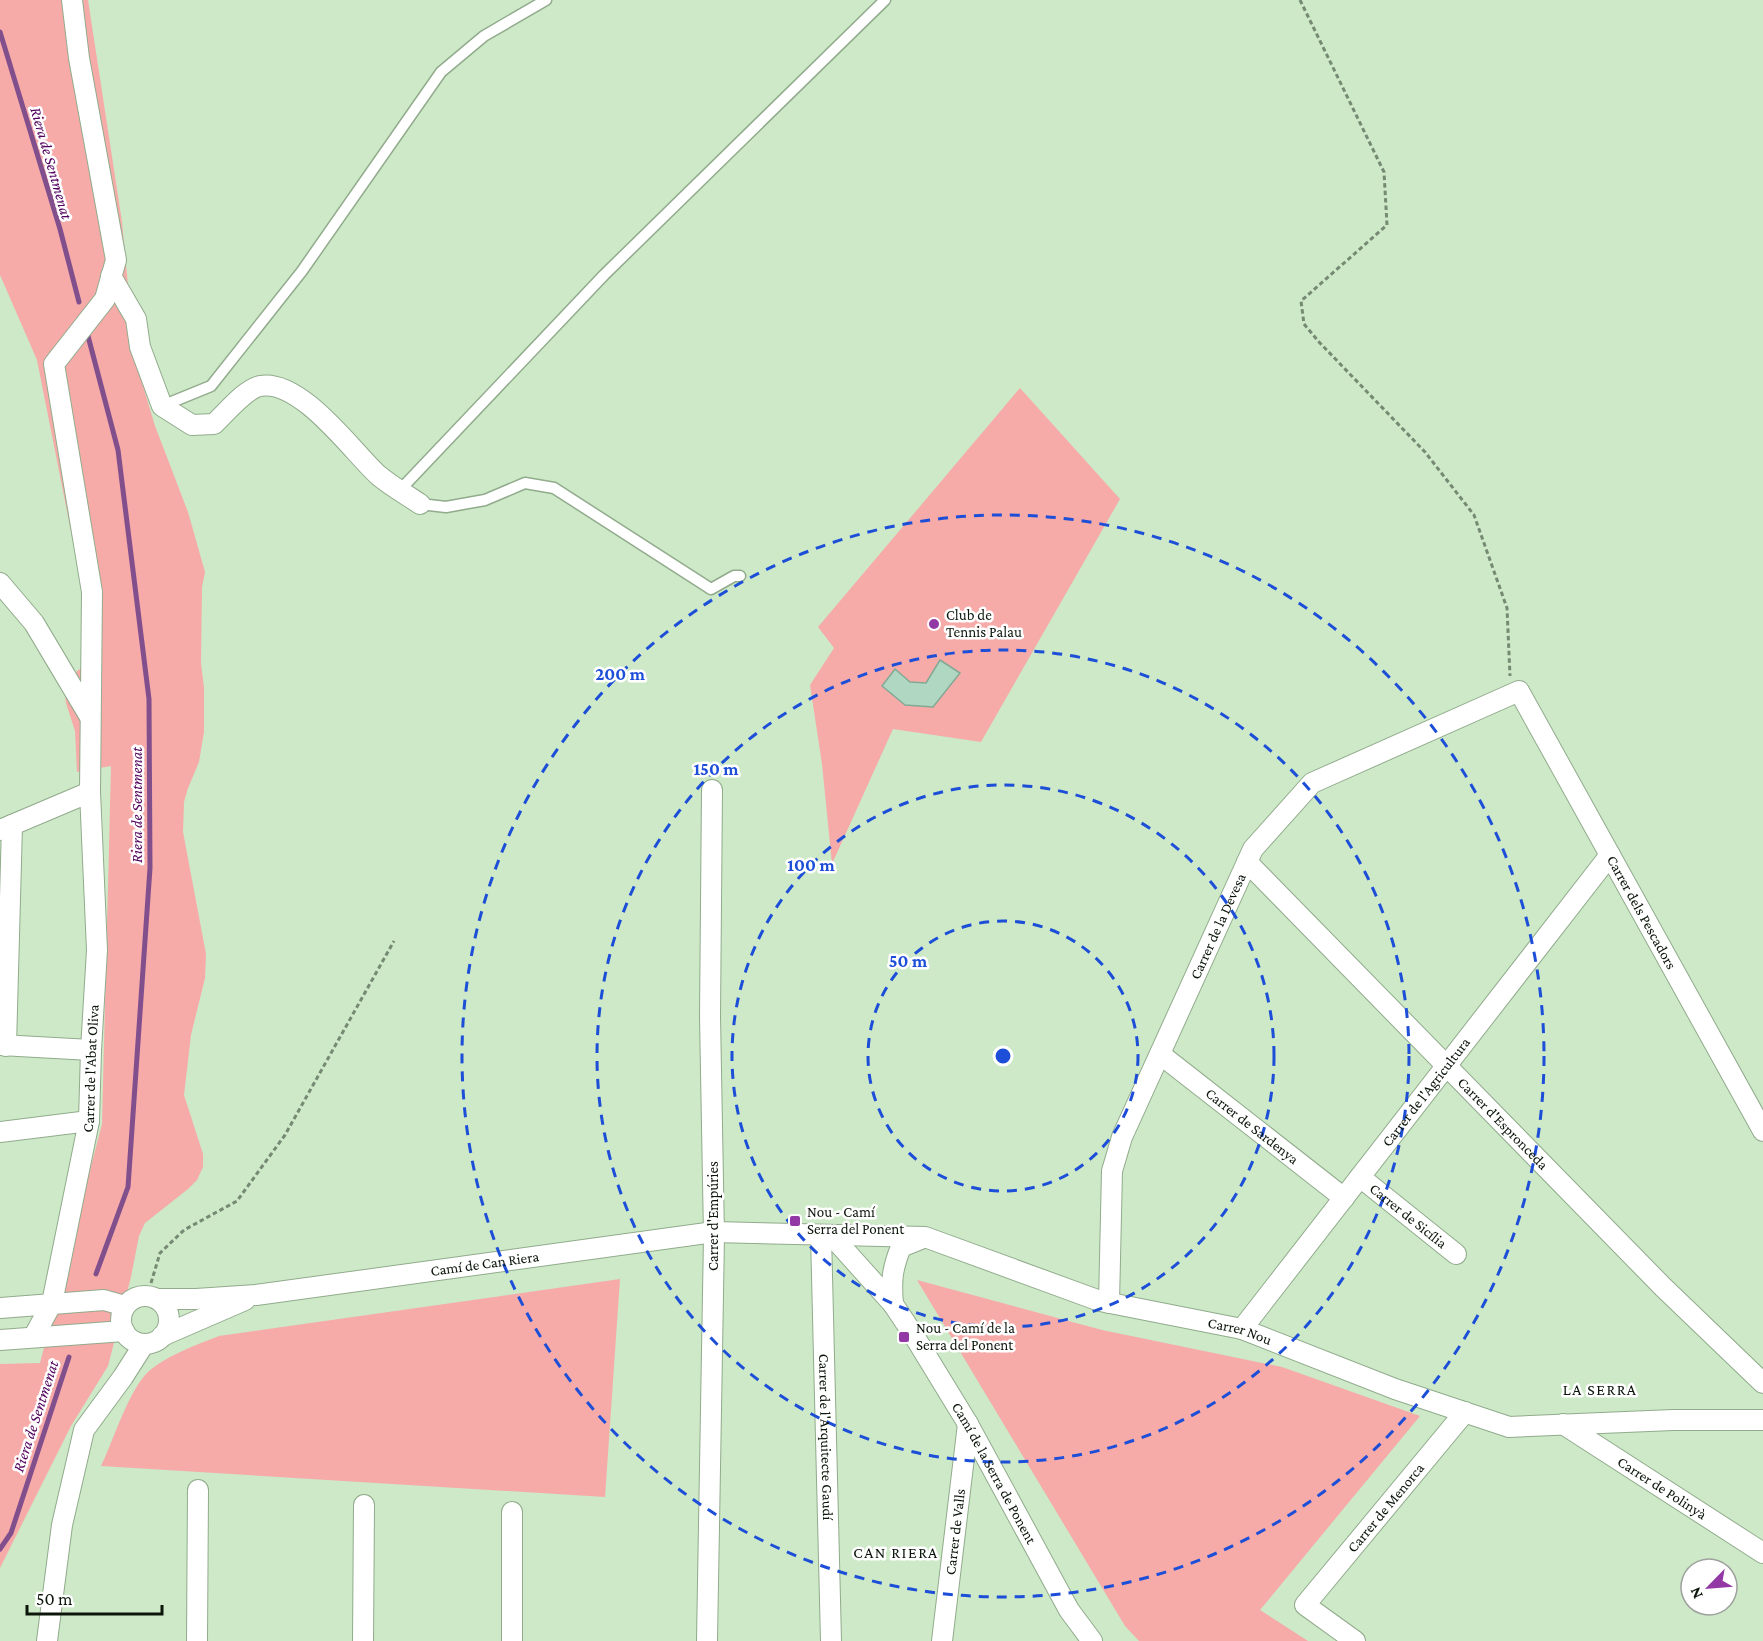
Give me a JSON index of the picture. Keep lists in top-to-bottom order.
{
  "streets": {
    "street": [
      "Carrer dels Pescadors",
      "Carrer de la Devesa",
      "Carrer de l'Abat Oliva",
      "Carrer de l'Agricultura",
      "Carrer d'Espronceda",
      "Carrer de Sardenya",
      "Carrer d'Empúries",
      "Carrer de Sicília",
      "Camí de Can Riera",
      "Carrer Nou",
      "Carrer de l'Arquitecte Gaudí",
      "Camí de la Serra de Ponent",
      "Carrer de Polinyà",
      "Carrer de Menorca",
      "Carrer de Valls"
    ]
  },
  "crossings": [
    ["Carrer dels Pescadors", "Carrer de la Devesa"],
    ["Carrer dels Pescadors", "Carrer de l'Agricultura"],
    ["Carrer de la Devesa", "Carrer d'Espronceda"],
    ["Carrer de la Devesa", "Carrer de Sardenya"],
    ["Carrer de la Devesa", "Carrer Nou"],
    ["Carrer de l'Agricultura", "Carrer d'Espronceda"],
    ["Carrer de l'Agricultura", "Carrer de Sardenya"],
    ["Carrer de l'Agricultura", "Carrer de Sicília"],
    ["Carrer de l'Agricultura", "Carrer Nou"],
    ["Carrer d'Empúries", "Camí de Can Riera"],
    ["Carrer d'Empúries", "Carrer Nou"],
    ["Camí de Can Riera", "Carrer Nou"],
    ["Carrer Nou", "Carrer de l'Arquitecte Gaudí"],
    ["Carrer Nou", "Camí de la Serra de Ponent"],
    ["Carrer Nou", "Carrer de Polinyà"],
    ["Carrer Nou", "Carrer de Menorca"],
    ["Carrer de l'Arquitecte Gaudí", "Camí de la Serra de Ponent"],
    ["Camí de la Serra de Ponent", "Carrer de Valls"]
  ],
  "districts": ["LA SERRA", "CAN RIERA"],
  "water": ["Riera de Sentmenat"],
  "places": {
    "other": ["Club de Tennis Palau"],
    "transit": ["Nou - Camí Serra del Ponent", "Nou - Camí de la Serra del Ponent"]
  },
  "scale_bar": "50 m",
  "north": "bottom left",
  "rings": [
    "200 m",
    "150 m",
    "100 m",
    "50 m"
  ]
}
